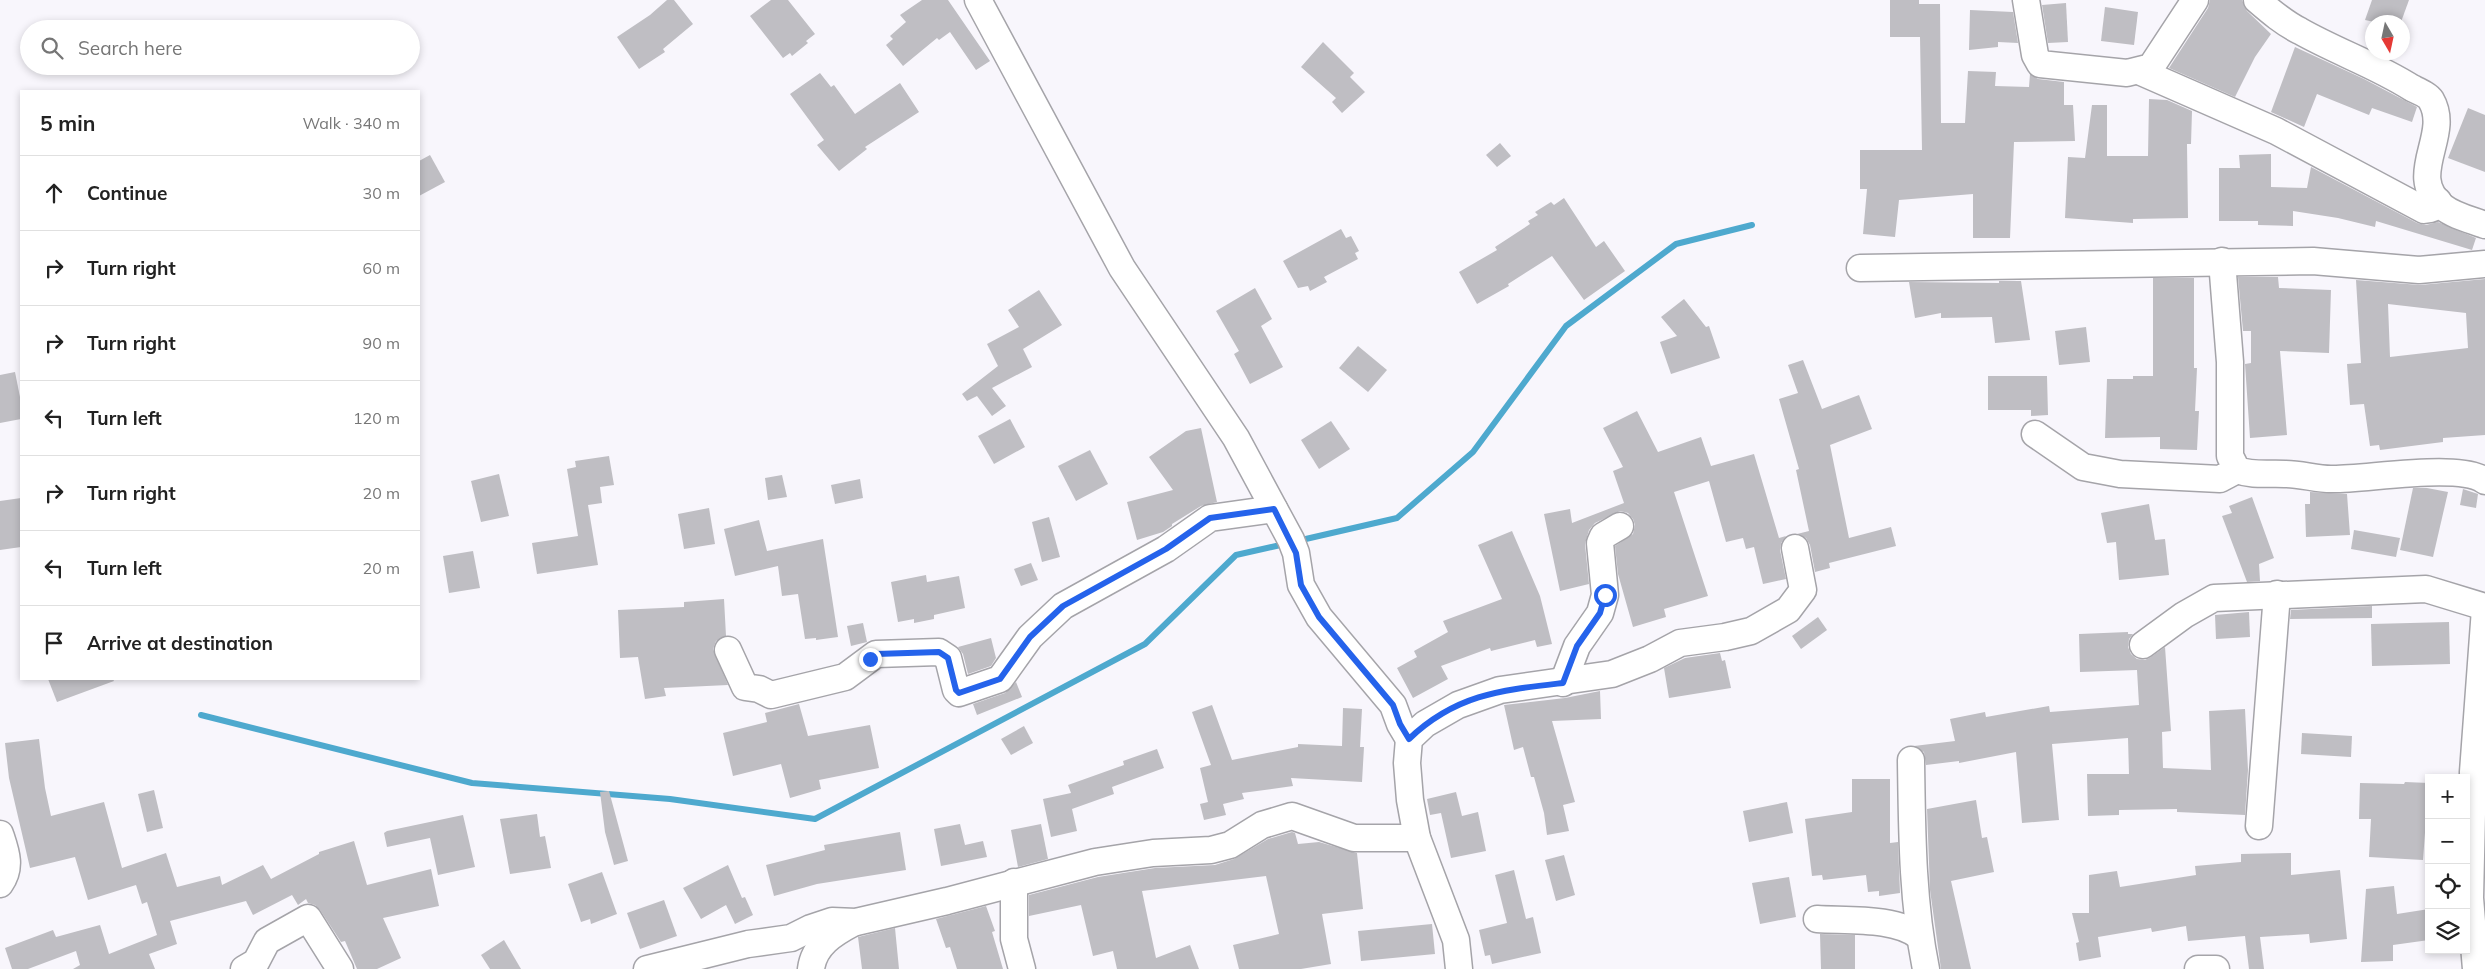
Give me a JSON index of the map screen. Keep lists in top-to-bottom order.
{
  "north": "bottom",
  "page": {
    "search": "Search here",
    "heading": ["5 min", "Walk · 340 m"],
    "list": [
      ["Continue", "30 m"],
      ["Turn right", "60 m"],
      ["Turn right", "90 m"],
      ["Turn left", "120 m"],
      ["Turn right", "20 m"],
      ["Turn left", "20 m"],
      "Arrive at destination"
    ],
    "map_buttons": ["+", "−"]
  }
}
